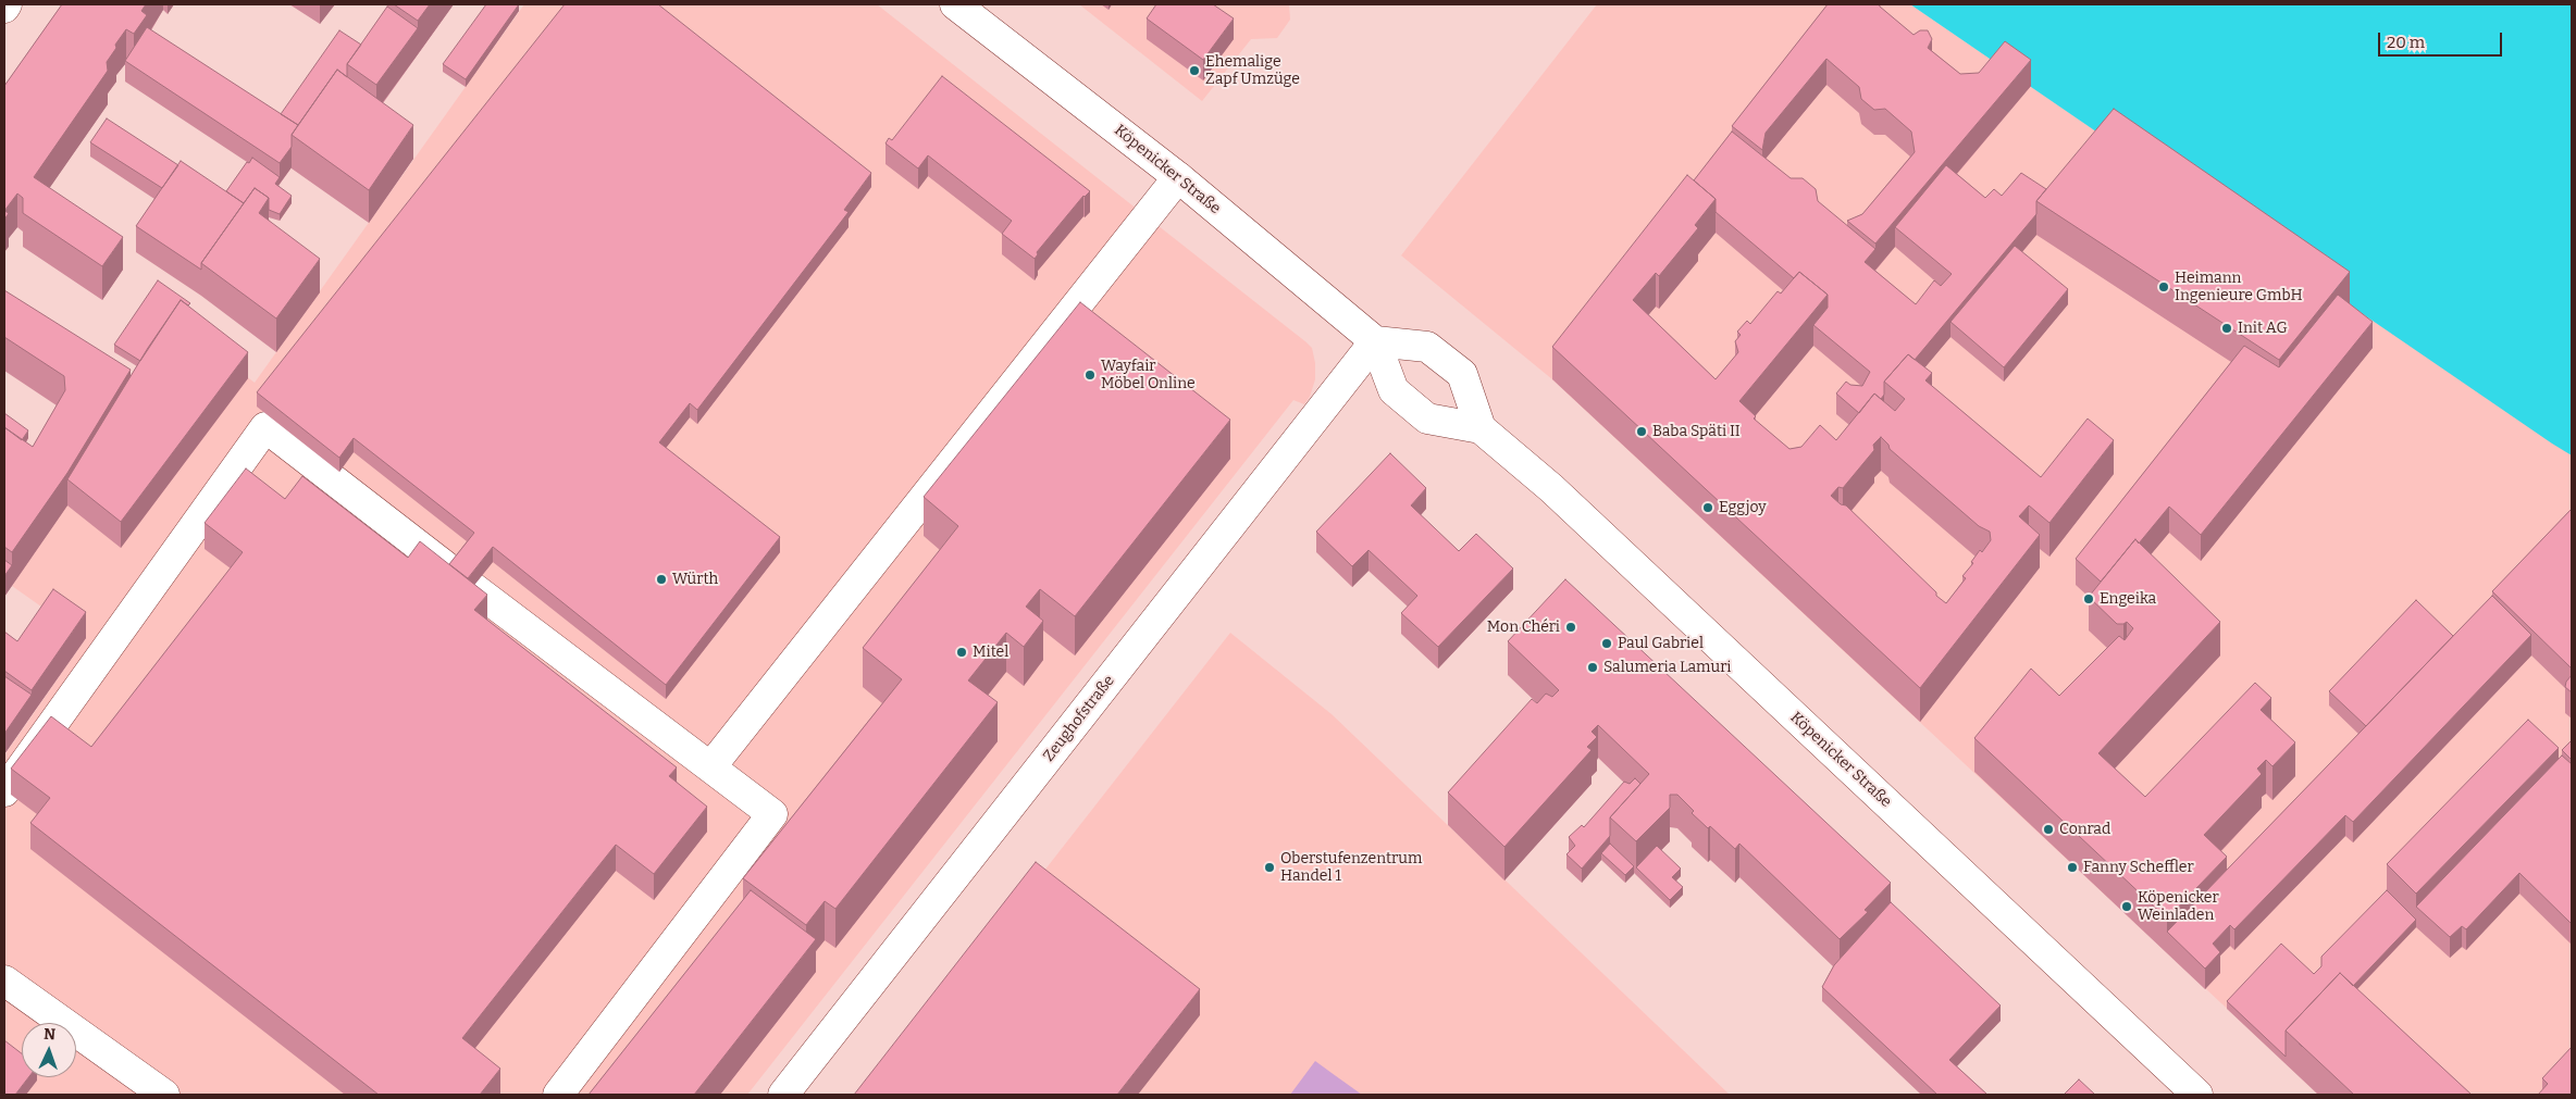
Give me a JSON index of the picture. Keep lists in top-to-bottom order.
{
  "streets": {
    "main road": ["Köpenicker Straße", "Zeughofstraße"]
  },
  "crossings": [
    ["Köpenicker Straße", "Zeughofstraße"]
  ],
  "places": [
    "Ehemalige Zapf Umzüge",
    "Heimann Ingenieure GmbH",
    "Init AG",
    "Wayfair Möbel Online",
    "Baba Späti II",
    "Eggjoy",
    "Würth",
    "Engeika",
    "Mon Chéri",
    "Paul Gabriel",
    "Mitel",
    "Salumeria Lamuri",
    "Conrad",
    "Oberstufenzentrum Handel 1",
    "Fanny Scheffler",
    "Köpenicker Weinladen"
  ],
  "scale_bar": "20 m",
  "north": "top"
}
